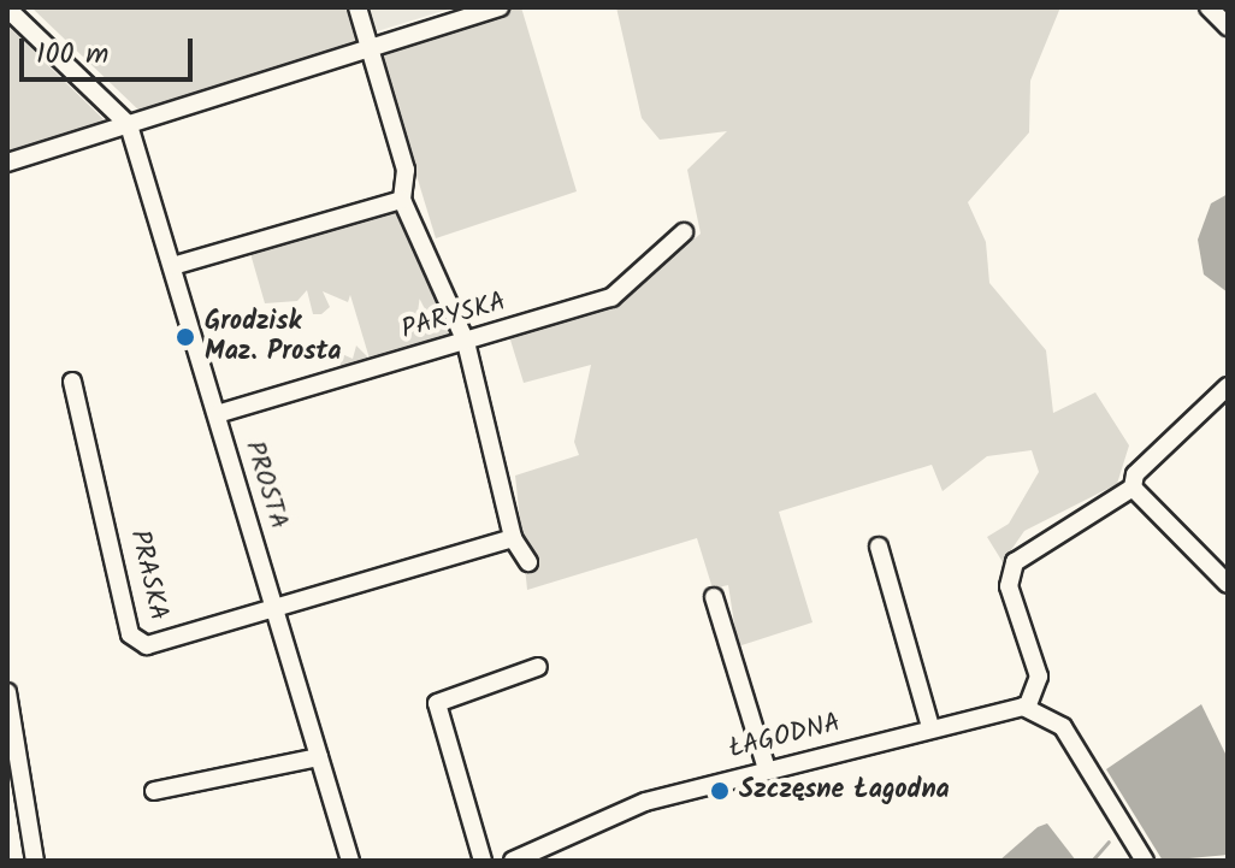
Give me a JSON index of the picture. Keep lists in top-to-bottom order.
{
  "streets": {
    "street": [
      "PARYSKA",
      "PROSTA",
      "PRASKA",
      "ŁAGODNA"
    ]
  },
  "crossings": [
    ["PARYSKA", "PROSTA"],
    ["PROSTA", "PRASKA"]
  ],
  "places": ["Grodzisk Maz. Prosta", "Szczęsne Łagodna"],
  "scale_bar": "100 m"
}
